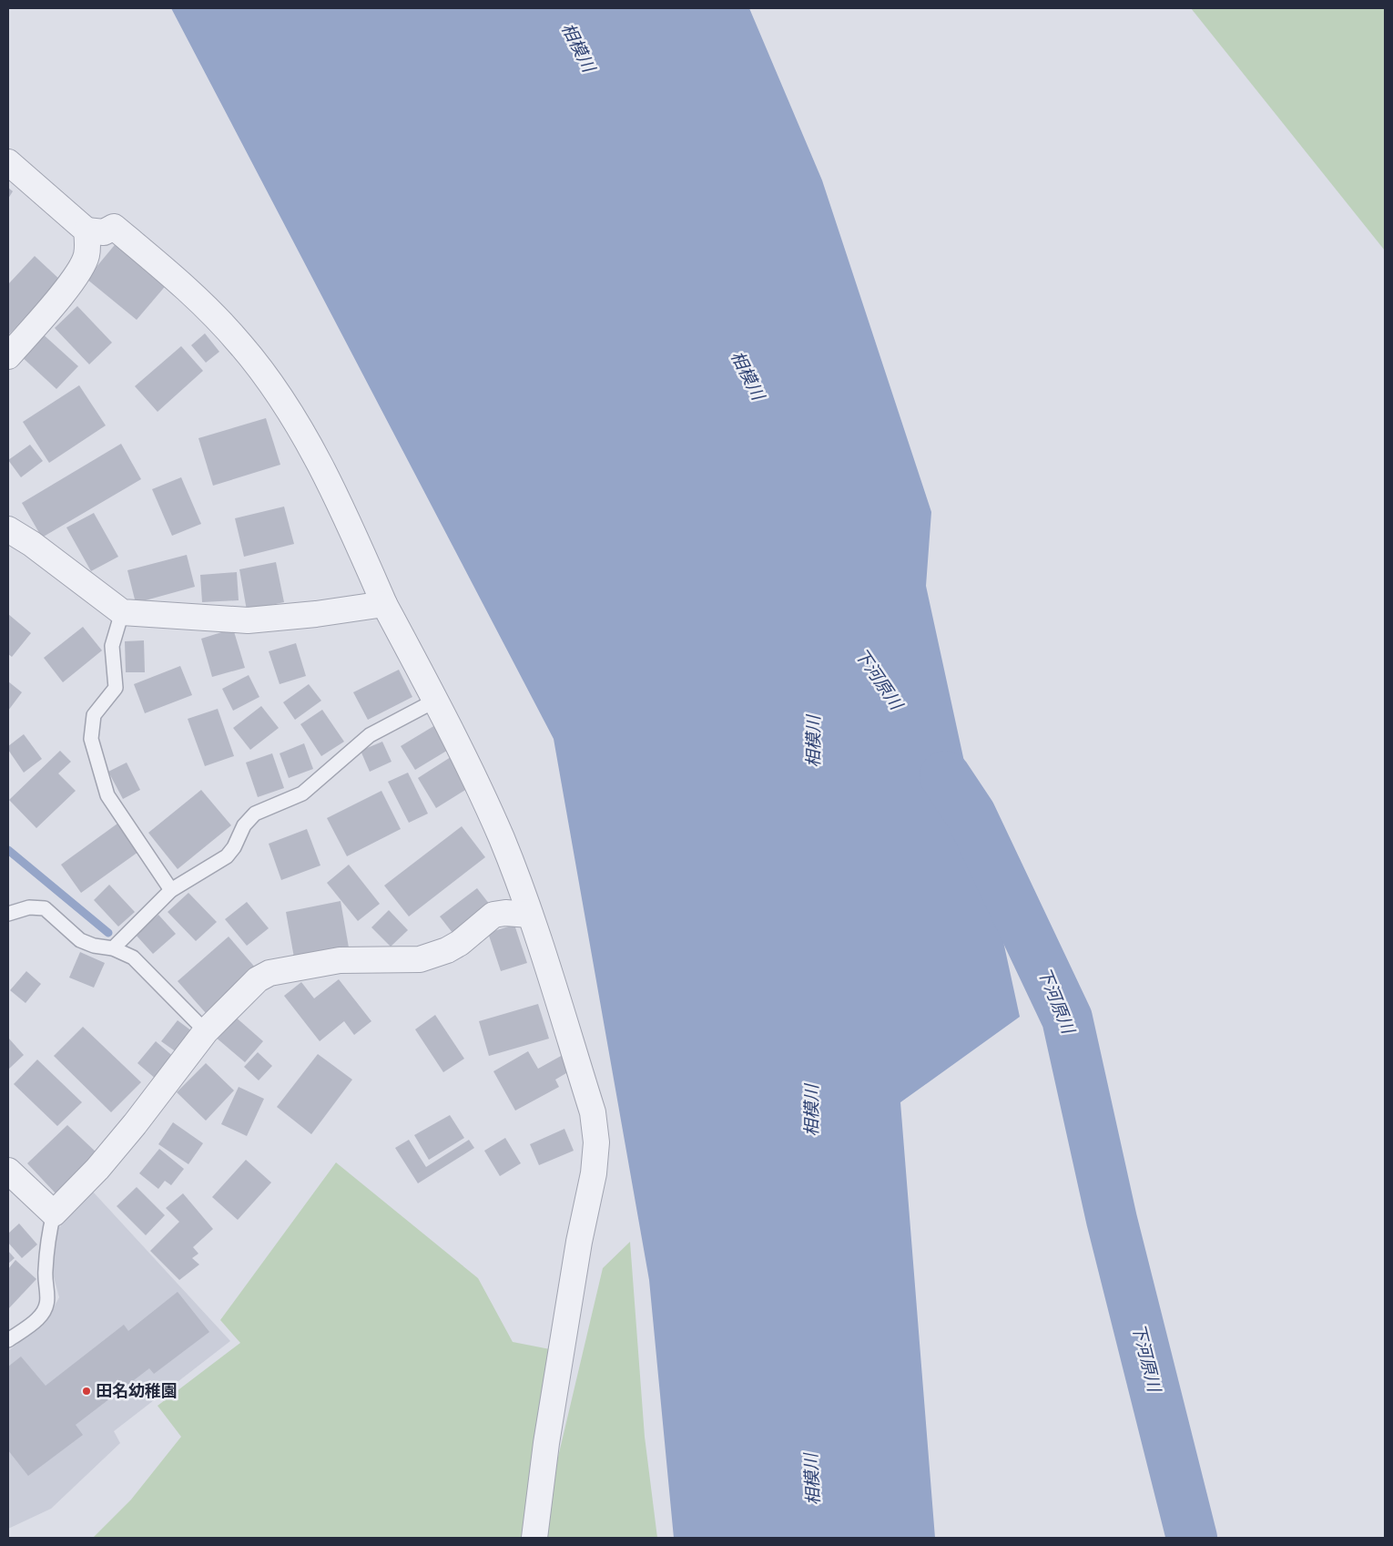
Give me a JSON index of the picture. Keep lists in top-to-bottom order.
{
  "water": ["相模川", "下河原川"],
  "places": ["田名幼稚園"]
}
